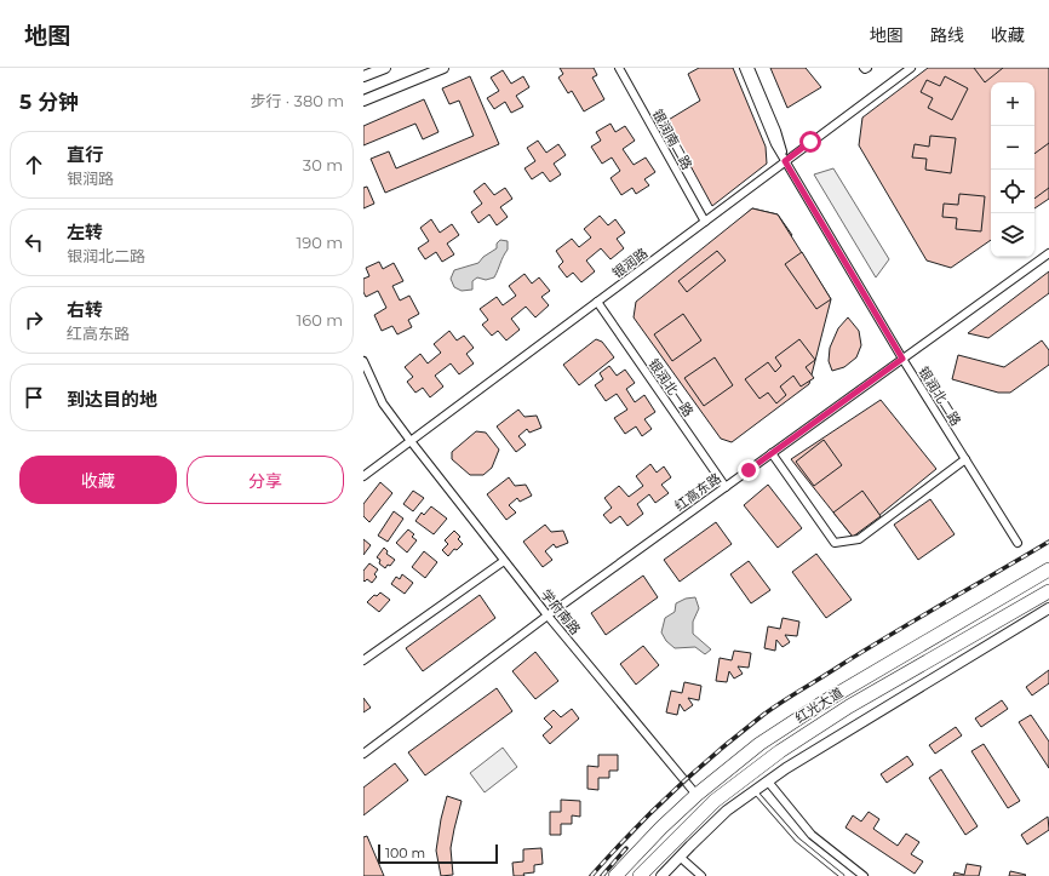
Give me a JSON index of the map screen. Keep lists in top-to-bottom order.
{
  "streets": {
    "highway": ["红光大道"],
    "street": [
      "银润南二路",
      "银润路",
      "银润北一路",
      "银润北二路",
      "红高东路",
      "学府南路"
    ]
  },
  "crossings": [
    ["银润南二路", "银润路"],
    ["银润路", "银润北一路"],
    ["银润路", "银润北二路"],
    ["银润路", "学府南路"],
    ["银润北一路", "红高东路"],
    ["银润北二路", "红高东路"],
    ["红高东路", "学府南路"],
    ["学府南路", "红光大道"]
  ],
  "scale_bar": "100 m",
  "page": {
    "header": "地图",
    "nav": ["地图", "路线", "收藏"],
    "heading": ["5 分钟", "步行 · 380 m"],
    "map_buttons": ["+", "−"],
    "list": [
      ["直行", "银润路", "30 m"],
      ["左转", "银润北二路", "190 m"],
      ["右转", "红高东路", "160 m"],
      "到达目的地"
    ],
    "buttons": ["收藏", "分享"],
    "scale": "100 m"
  }
}
